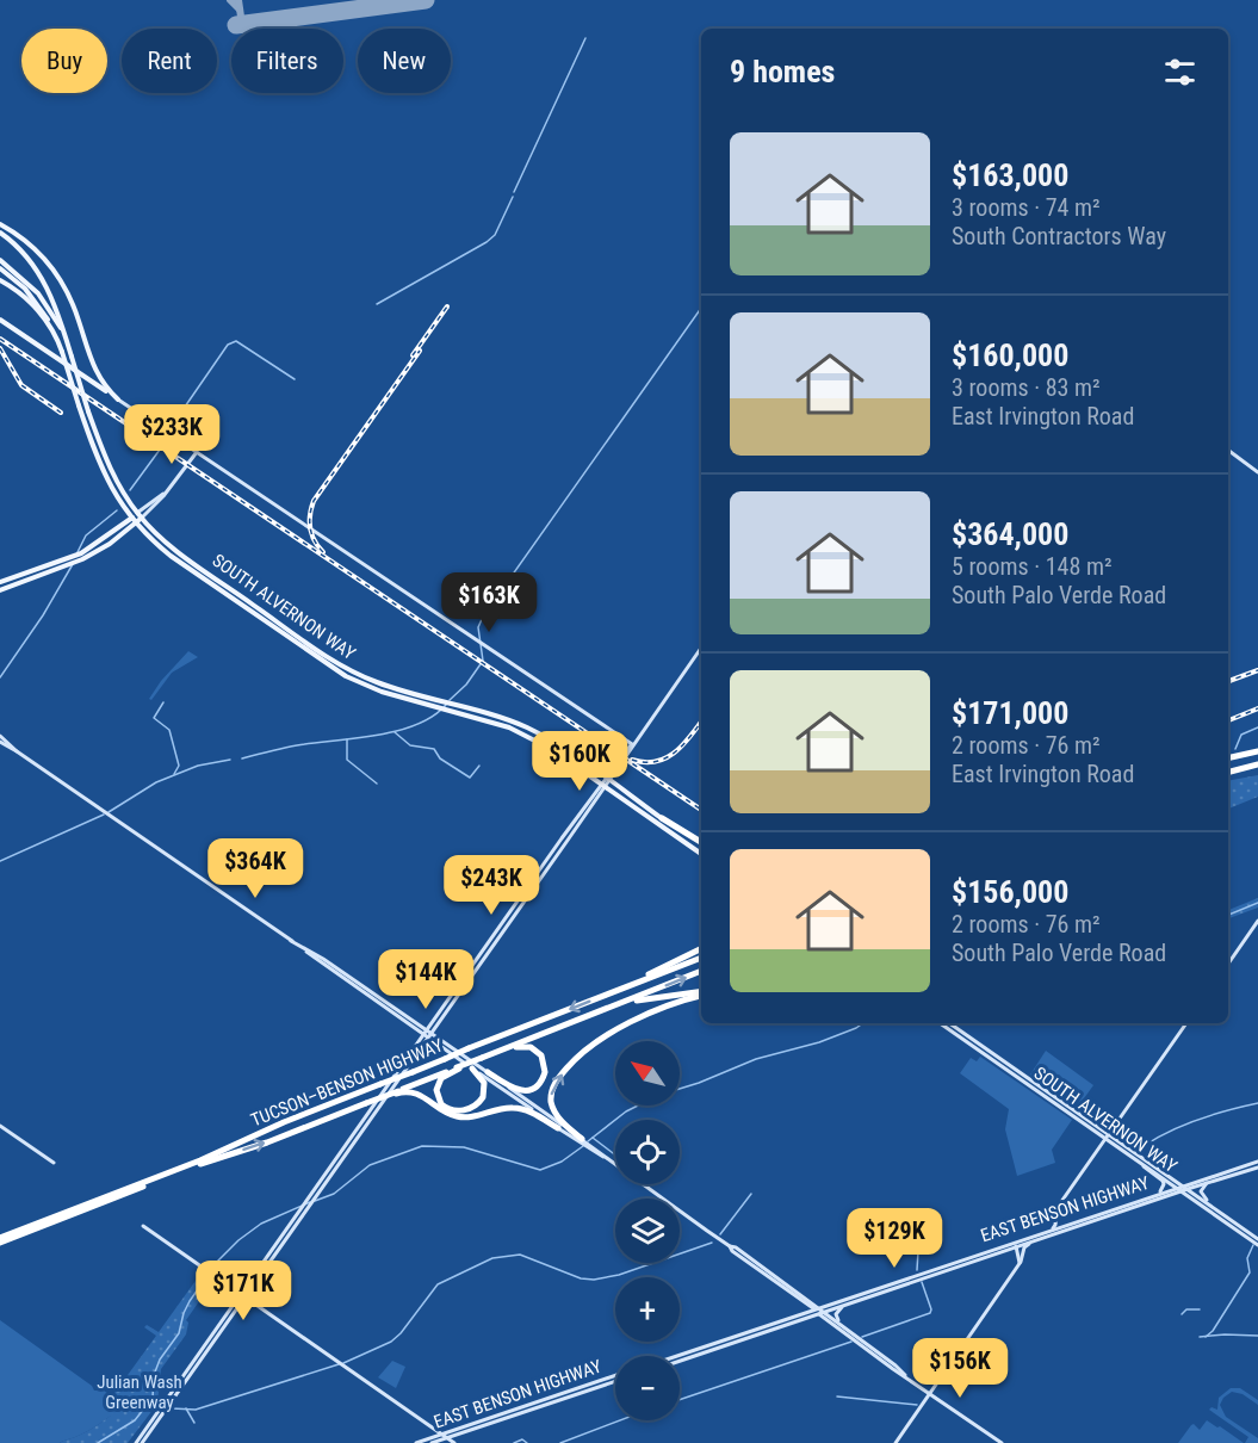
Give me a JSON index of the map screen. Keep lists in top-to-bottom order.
{
  "streets": {
    "highway": ["TUCSON–BENSON HIGHWAY"],
    "main road": ["SOUTH ALVERNON WAY", "EAST BENSON HIGHWAY"]
  },
  "crossings": [
    ["SOUTH ALVERNON WAY", "EAST BENSON HIGHWAY"]
  ],
  "parks": ["Julian Wash Greenway"],
  "north": "top left",
  "page": {
    "chip": [
      "Buy",
      "Rent",
      "Filters",
      "New"
    ],
    "heading": "9 homes",
    "list": [
      {
        "name": "$163,000",
        "note": "3 rooms · 74 m² · South Contractors Way"
      },
      {
        "name": "$160,000",
        "note": "3 rooms · 83 m² · East Irvington Road"
      },
      {
        "name": "$364,000",
        "note": "5 rooms · 148 m² · South Palo Verde Road"
      },
      {
        "name": "$171,000",
        "note": "2 rooms · 76 m² · East Irvington Road"
      },
      {
        "name": "$156,000",
        "note": "2 rooms · 76 m² · South Palo Verde Road"
      }
    ],
    "price": [
      "$233K",
      "$163K",
      "$160K",
      "$364K",
      "$243K",
      "$144K",
      "$129K",
      "$171K",
      "$156K"
    ],
    "map_buttons": ["+", "−"]
  }
}
